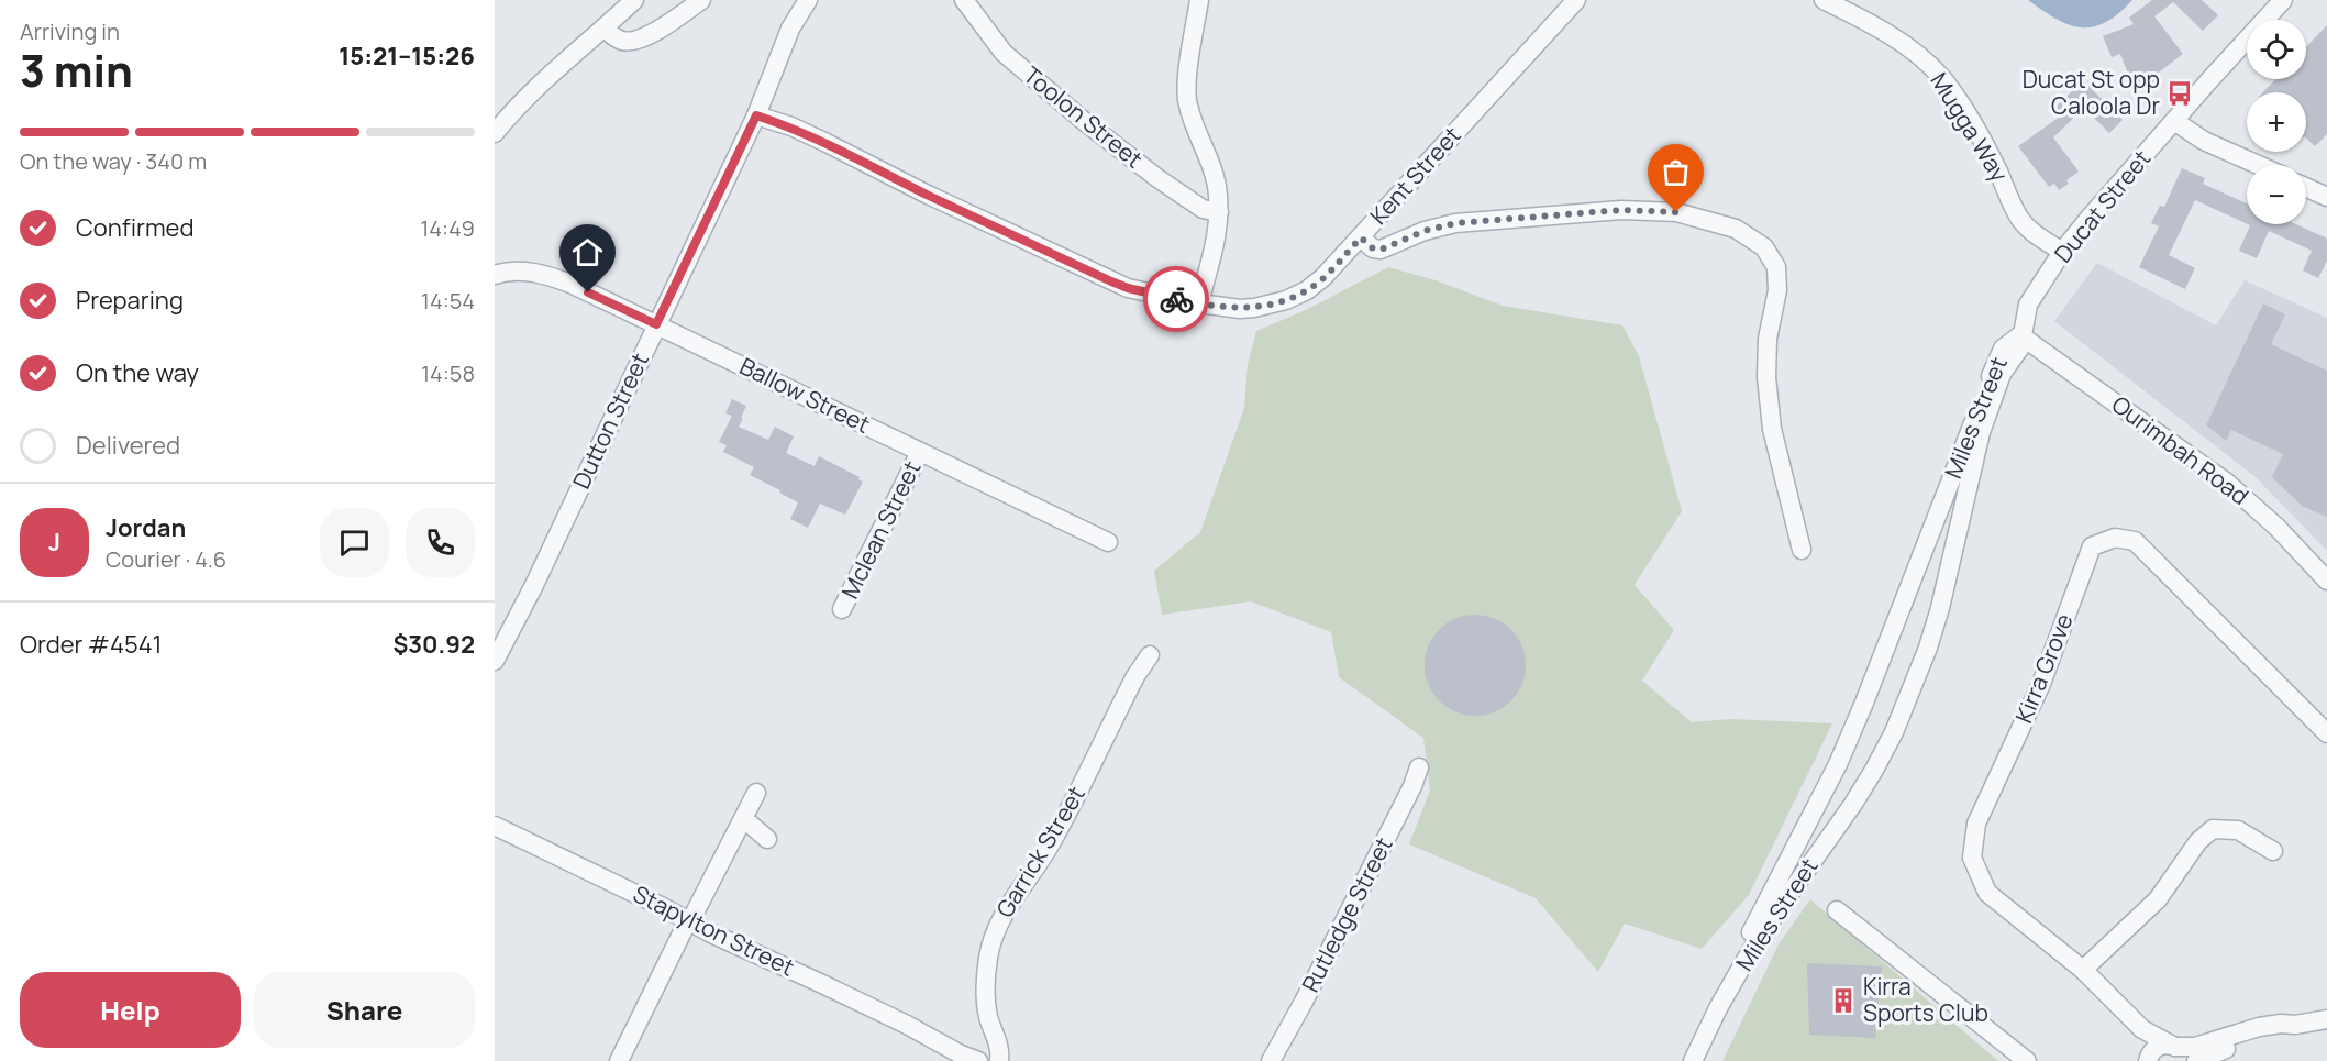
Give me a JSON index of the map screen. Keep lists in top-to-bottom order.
{
  "streets": {
    "street": [
      "Toolon Street",
      "Mugga Way",
      "Kent Street",
      "Ducat Street",
      "Ballow Street",
      "Miles Street",
      "Dutton Street",
      "Ourimbah Road",
      "Mclean Street",
      "Kirra Grove",
      "Garrick Street",
      "Rutledge Street",
      "Stapylton Street"
    ]
  },
  "crossings": [
    ["Mugga Way", "Ducat Street"],
    ["Kent Street", "Dutton Street"],
    ["Ducat Street", "Miles Street"],
    ["Ducat Street", "Ourimbah Road"],
    ["Ballow Street", "Dutton Street"],
    ["Ballow Street", "Mclean Street"],
    ["Miles Street", "Ourimbah Road"]
  ],
  "places": {
    "bus stop": ["Ducat St opp Caloola Dr"],
    "building": ["Kirra Sports Club"]
  },
  "page": {
    "heading": ["3 min", "Arriving in", "15:21–15:26"],
    "panel": [
      "Jordan",
      "Courier · 4.6",
      "Order #4541",
      "$30.92"
    ],
    "map_buttons": ["+", "−"],
    "bar": "On the way · 340 m",
    "list": [
      ["Confirmed", "14:49"],
      ["Preparing", "14:54"],
      ["On the way", "14:58"],
      "Delivered"
    ],
    "round": "J",
    "buttons": ["Help", "Share"]
  }
}
